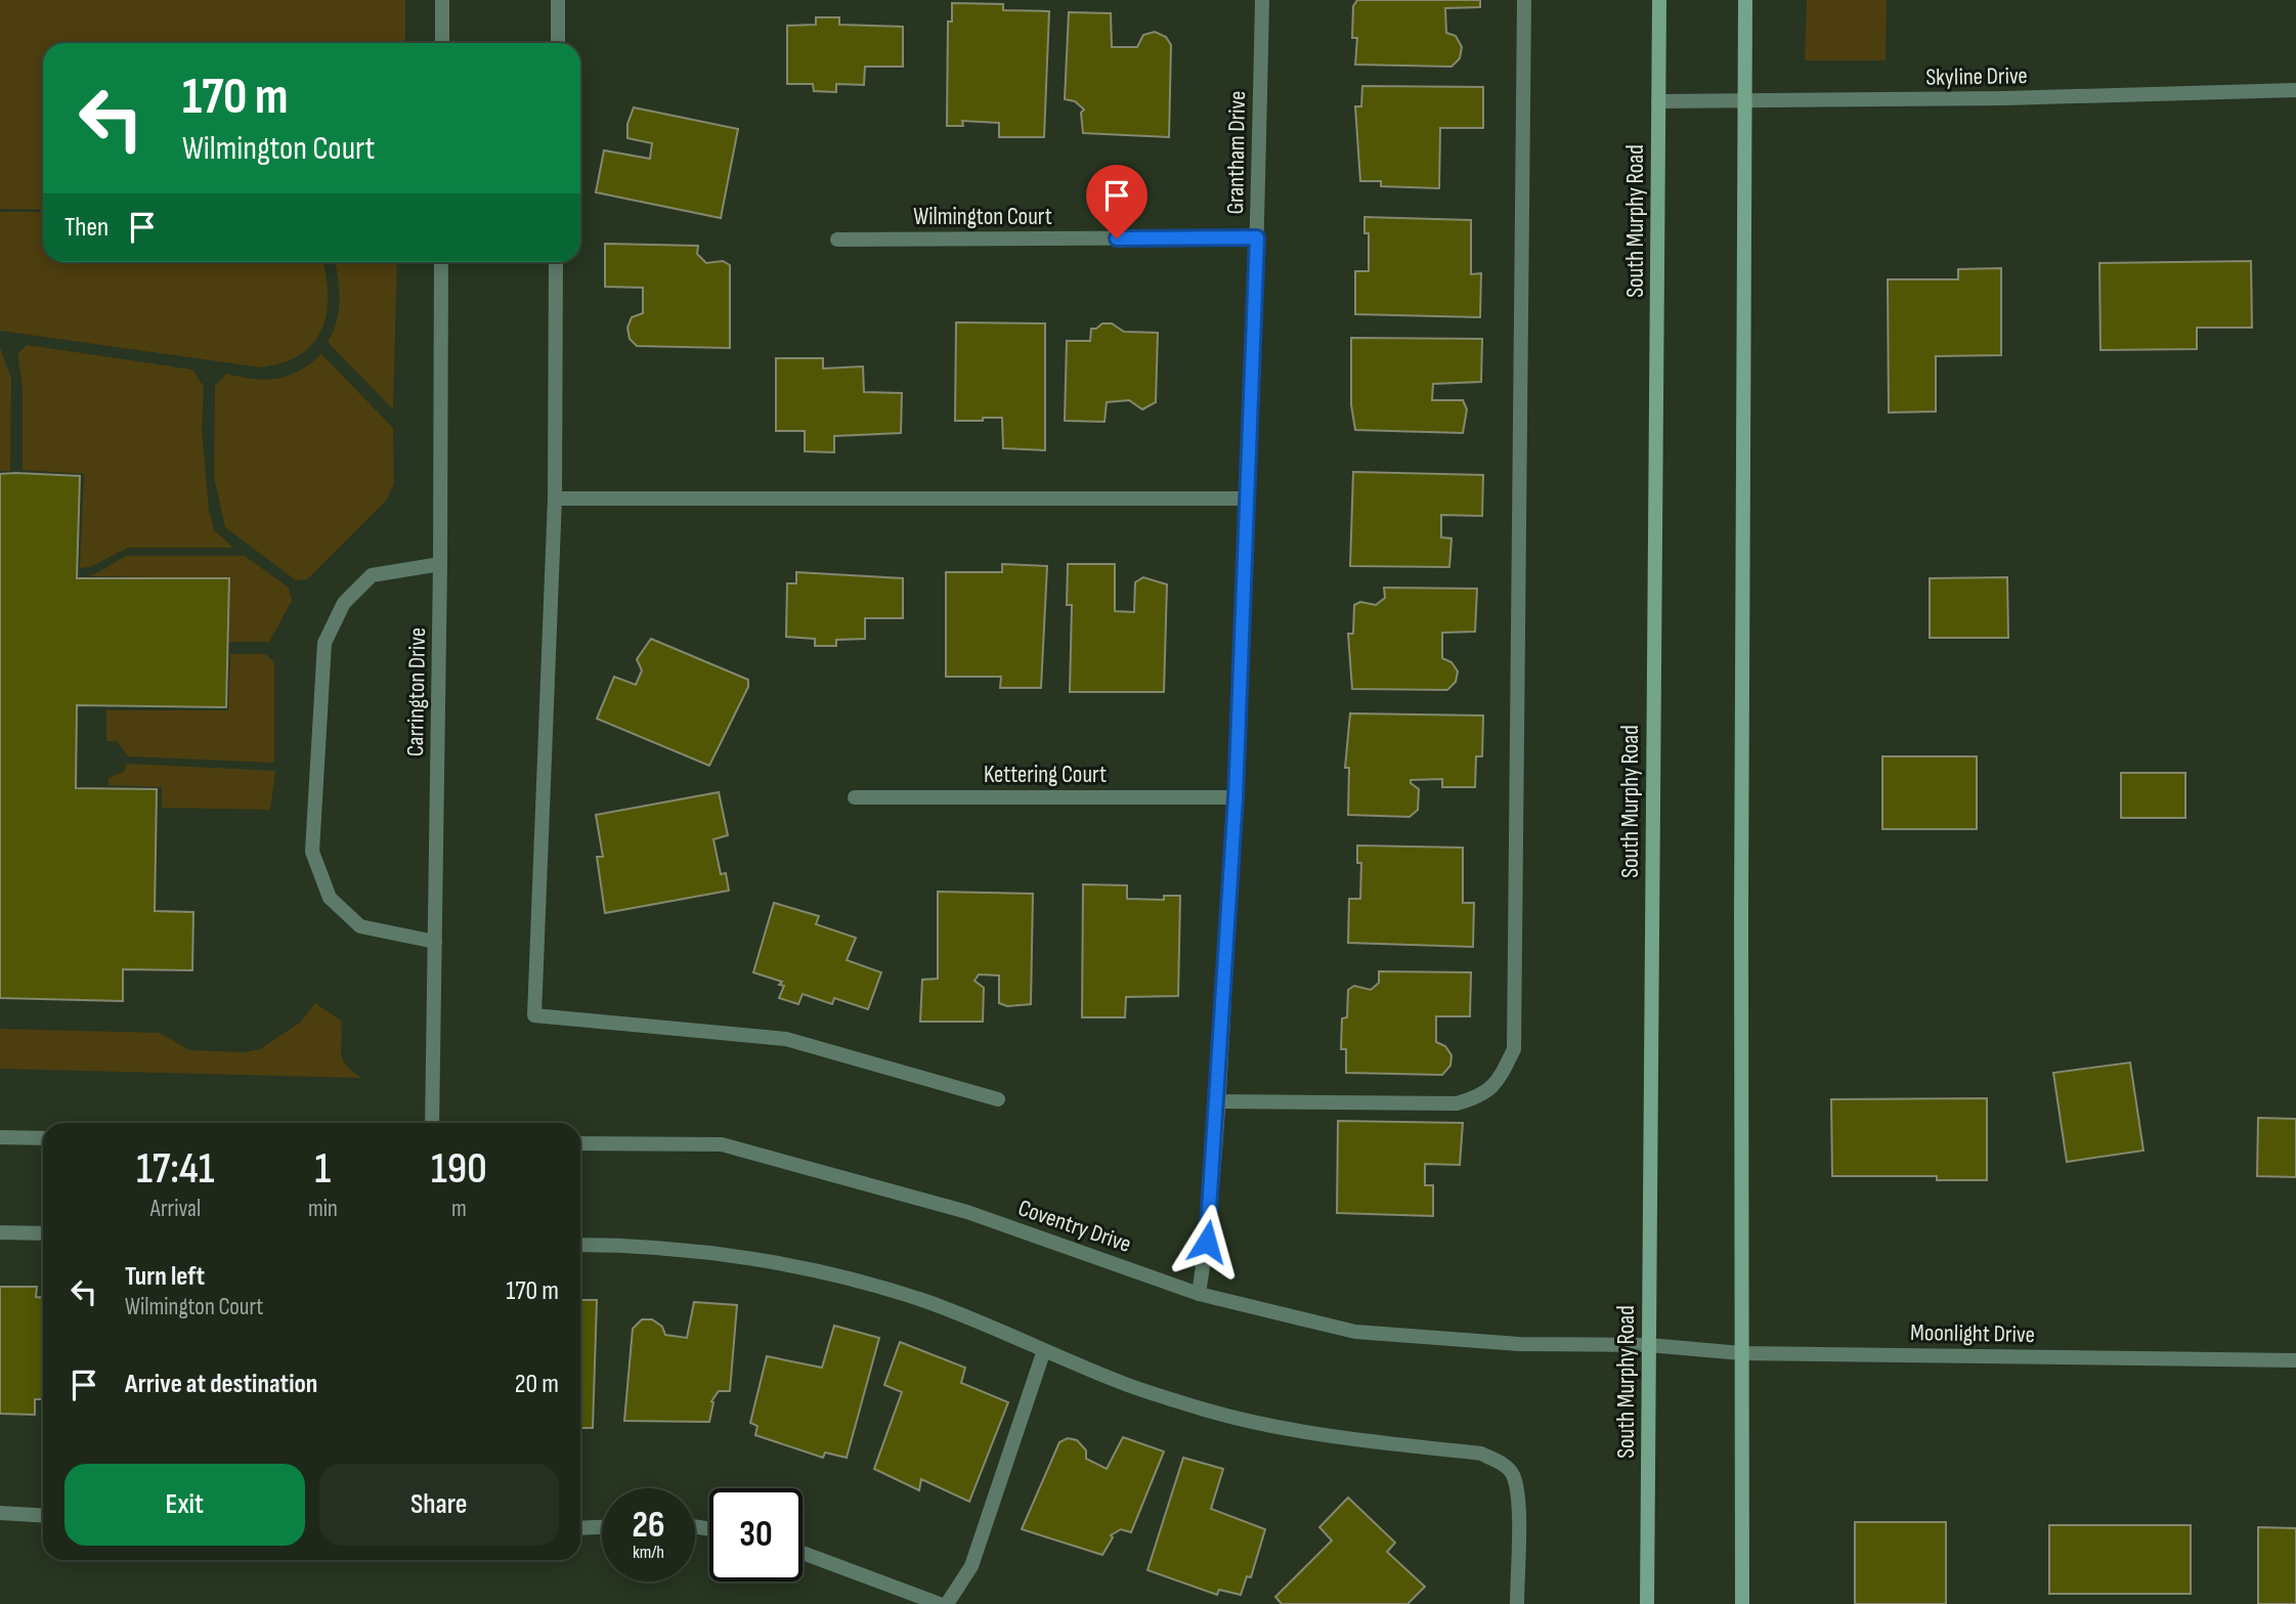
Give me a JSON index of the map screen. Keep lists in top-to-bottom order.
{
  "streets": {
    "main road": ["South Murphy Road"],
    "street": [
      "Skyline Drive",
      "Grantham Drive",
      "Wilmington Court",
      "Carrington Drive",
      "Kettering Court",
      "Coventry Drive",
      "Moonlight Drive"
    ]
  },
  "crossings": [
    ["Skyline Drive", "South Murphy Road"],
    ["Grantham Drive", "Wilmington Court"],
    ["Grantham Drive", "Kettering Court"],
    ["Grantham Drive", "Coventry Drive"],
    ["South Murphy Road", "Coventry Drive"],
    ["South Murphy Road", "Moonlight Drive"],
    ["Coventry Drive", "Moonlight Drive"]
  ],
  "page": {
    "turn": ["170 m", "Wilmington Court"],
    "then": "Then",
    "eta": [
      "17:41",
      "Arrival",
      "1",
      "min",
      "190",
      "m"
    ],
    "list": [
      {
        "name": "Turn left",
        "note": "Wilmington Court",
        "value": "170 m"
      },
      {
        "name": "Arrive at destination",
        "value": "20 m"
      }
    ],
    "buttons": ["Exit", "Share"],
    "speed": "26 km/h",
    "limit": "30"
  }
}
